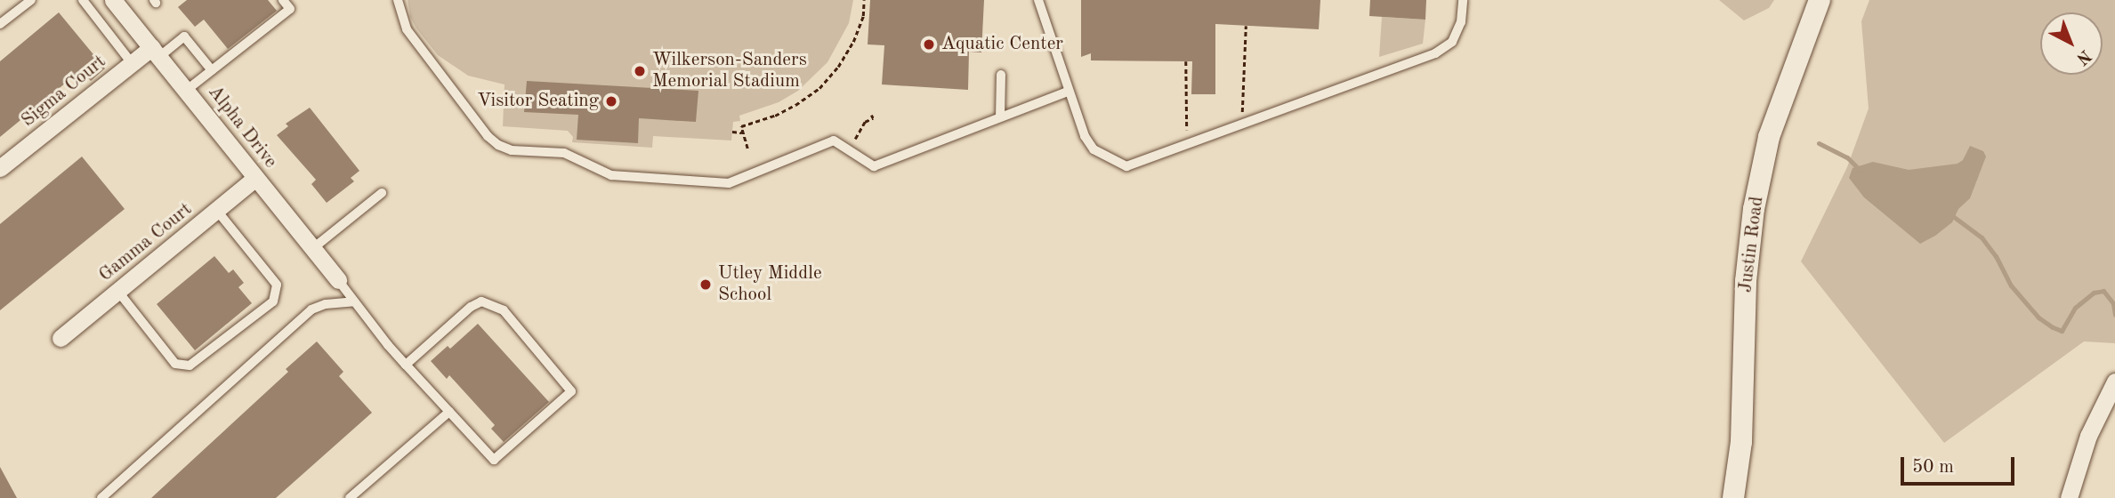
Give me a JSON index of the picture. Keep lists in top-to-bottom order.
{
  "streets": {
    "street": [
      "Sigma Court",
      "Alpha Drive",
      "Gamma Court",
      "Justin Road"
    ]
  },
  "crossings": [
    ["Sigma Court", "Alpha Drive"],
    ["Alpha Drive", "Gamma Court"]
  ],
  "places": [
    "Aquatic Center",
    "Wilkerson-Sanders Memorial Stadium",
    "Visitor Seating",
    "Utley Middle School"
  ],
  "scale_bar": "50 m",
  "north": "bottom right"
}
